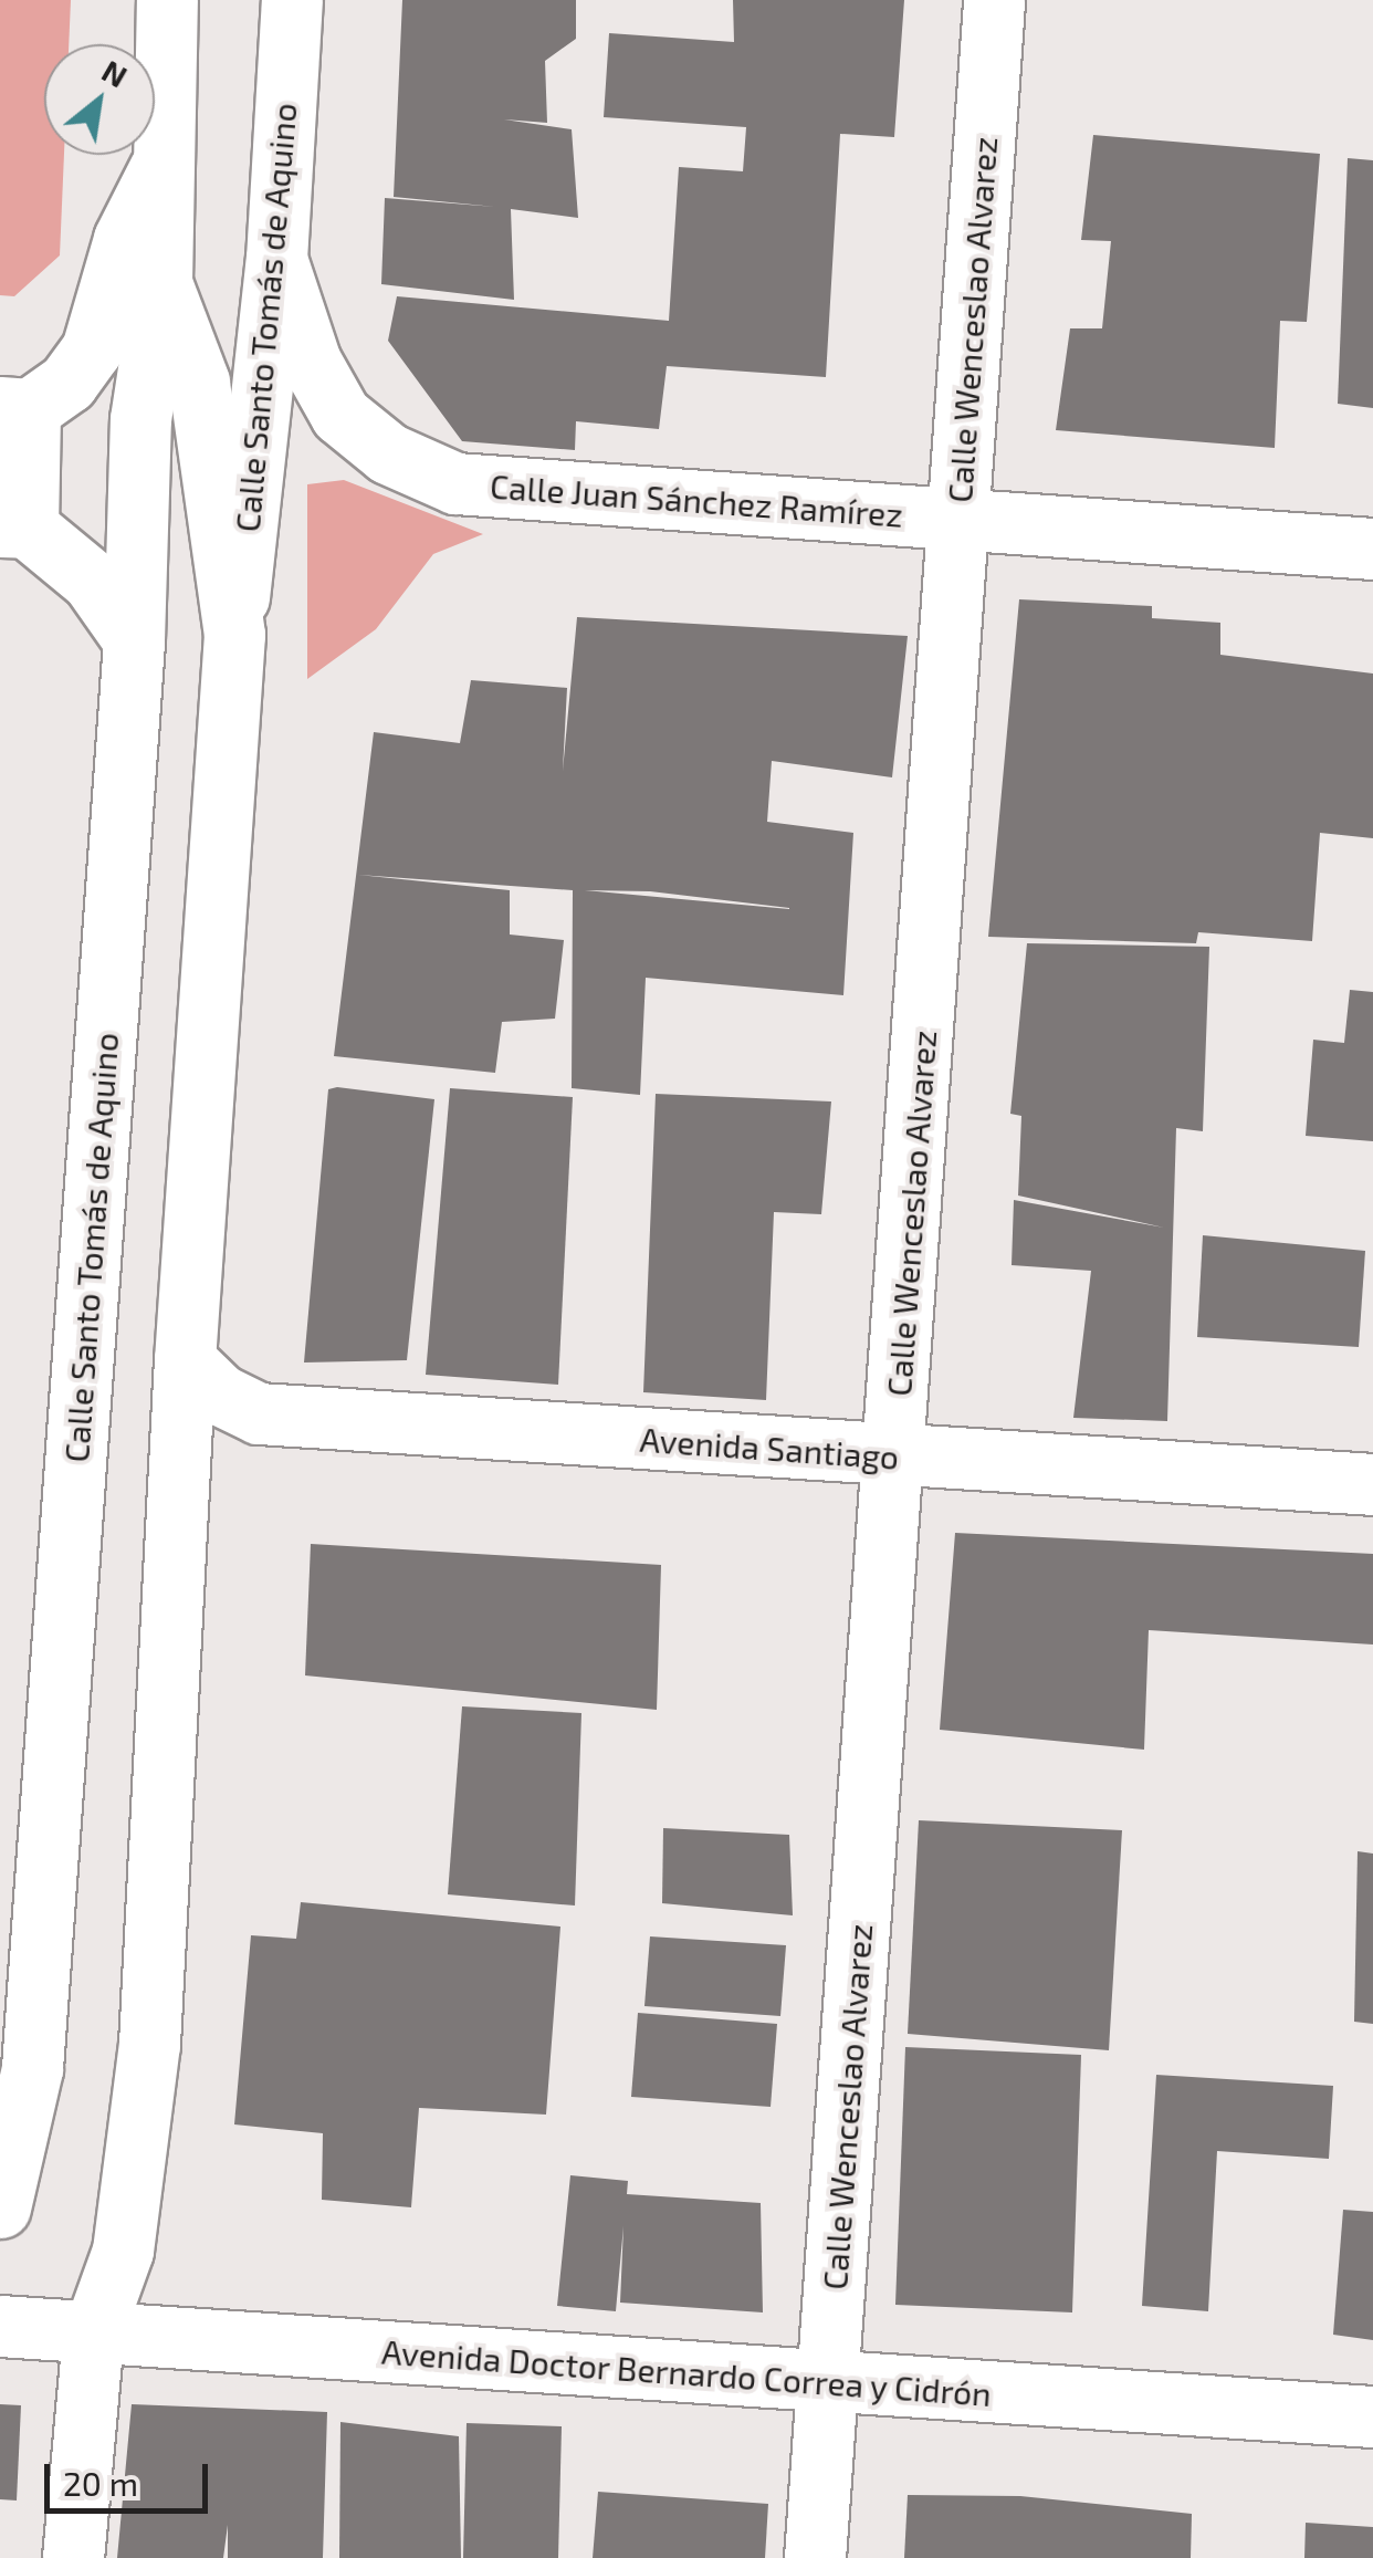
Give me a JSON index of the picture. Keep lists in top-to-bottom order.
{
  "streets": {
    "street": [
      "Calle Santo Tomás de Aquino",
      "Calle Wenceslao Alvarez",
      "Calle Juan Sánchez Ramírez",
      "Avenida Santiago",
      "Avenida Doctor Bernardo Correa y Cidrón"
    ]
  },
  "crossings": [
    ["Calle Santo Tomás de Aquino", "Calle Juan Sánchez Ramírez"],
    ["Calle Santo Tomás de Aquino", "Avenida Santiago"],
    ["Calle Santo Tomás de Aquino", "Avenida Doctor Bernardo Correa y Cidrón"],
    ["Calle Wenceslao Alvarez", "Calle Juan Sánchez Ramírez"],
    ["Calle Wenceslao Alvarez", "Avenida Santiago"],
    ["Calle Wenceslao Alvarez", "Avenida Doctor Bernardo Correa y Cidrón"]
  ],
  "scale_bar": "20 m",
  "north": "top right"
}
